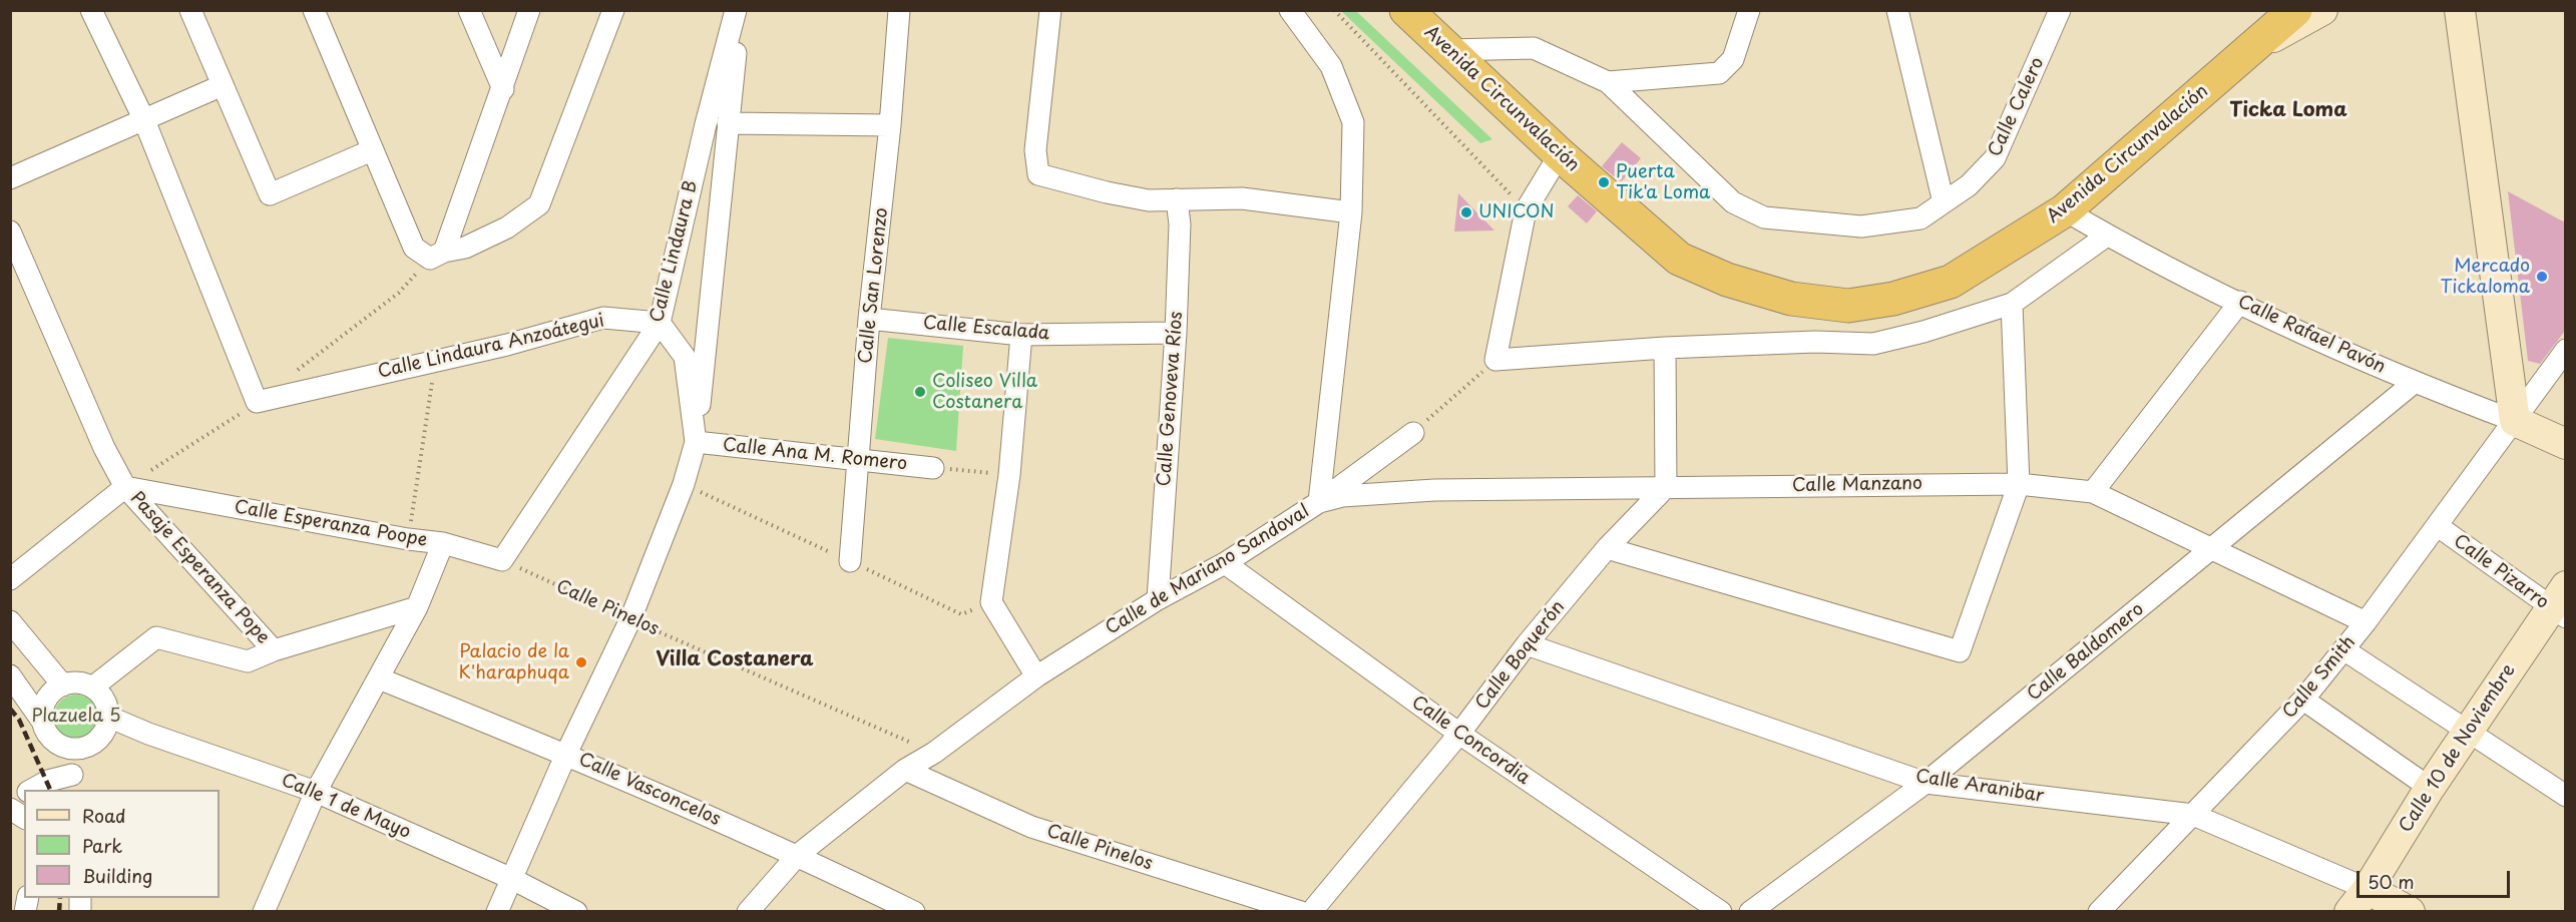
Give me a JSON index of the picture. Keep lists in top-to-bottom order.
{
  "streets": {
    "highway": ["Avenida Circunvalación"],
    "main road": ["Calle Rafael Pavón", "Calle 10 de Noviembre"],
    "street": [
      "Calle Calero",
      "Calle Lindaura B",
      "Calle San Lorenzo",
      "Calle Escalada",
      "Calle Lindaura Anzoátegui",
      "Calle Genoveva Ríos",
      "Calle Ana M. Romero",
      "Calle Manzano",
      "Calle Esperanza Poope",
      "Pasaje Esperanza Pope",
      "Calle de Mariano Sandoval",
      "Calle Pizarro",
      "Calle Pinelos",
      "Calle Baldomero",
      "Calle Boquerón",
      "Calle Smith",
      "Calle Concordia",
      "Calle Aranibar",
      "Calle Vasconcelos",
      "Calle 1 de Mayo"
    ]
  },
  "crossings": [
    ["Avenida Circunvalación", "Calle Calero"],
    ["Avenida Circunvalación", "Calle Rafael Pavón"],
    ["Calle Lindaura B", "Calle Lindaura Anzoátegui"],
    ["Calle Lindaura B", "Calle Ana M. Romero"],
    ["Calle Lindaura B", "Calle Pinelos"],
    ["Calle San Lorenzo", "Calle Escalada"],
    ["Calle San Lorenzo", "Calle Ana M. Romero"],
    ["Calle Escalada", "Calle Genoveva Ríos"],
    ["Calle Rafael Pavón", "Calle Baldomero"],
    ["Calle Rafael Pavón", "Calle Smith"],
    ["Calle Genoveva Ríos", "Calle de Mariano Sandoval"],
    ["Calle Manzano", "Calle de Mariano Sandoval"],
    ["Calle Manzano", "Calle Baldomero"],
    ["Calle Manzano", "Calle Boquerón"],
    ["Calle Manzano", "Calle Smith"],
    ["Calle Esperanza Poope", "Pasaje Esperanza Pope"],
    ["Calle Esperanza Poope", "Calle Vasconcelos"],
    ["Calle Esperanza Poope", "Calle 1 de Mayo"],
    ["Calle de Mariano Sandoval", "Calle Pinelos"],
    ["Calle de Mariano Sandoval", "Calle Concordia"],
    ["Calle de Mariano Sandoval", "Calle Vasconcelos"],
    ["Calle Pizarro", "Calle Smith"],
    ["Calle Pizarro", "Calle 10 de Noviembre"],
    ["Calle Baldomero", "Calle Aranibar"],
    ["Calle Boquerón", "Calle Concordia"],
    ["Calle Boquerón", "Calle Aranibar"],
    ["Calle Smith", "Calle Aranibar"],
    ["Calle 10 de Noviembre", "Calle Aranibar"]
  ],
  "districts": ["Ticka Loma", "Villa Costanera"],
  "parks": ["Plazuela 5"],
  "places": [
    "Puerta Tik'a Loma",
    "UNICON",
    "Mercado Tickaloma",
    "Coliseo Villa Costanera",
    "Palacio de la K'haraphuqa"
  ],
  "legend": ["Road", "Park", "Building"],
  "scale_bar": "50 m"
}
